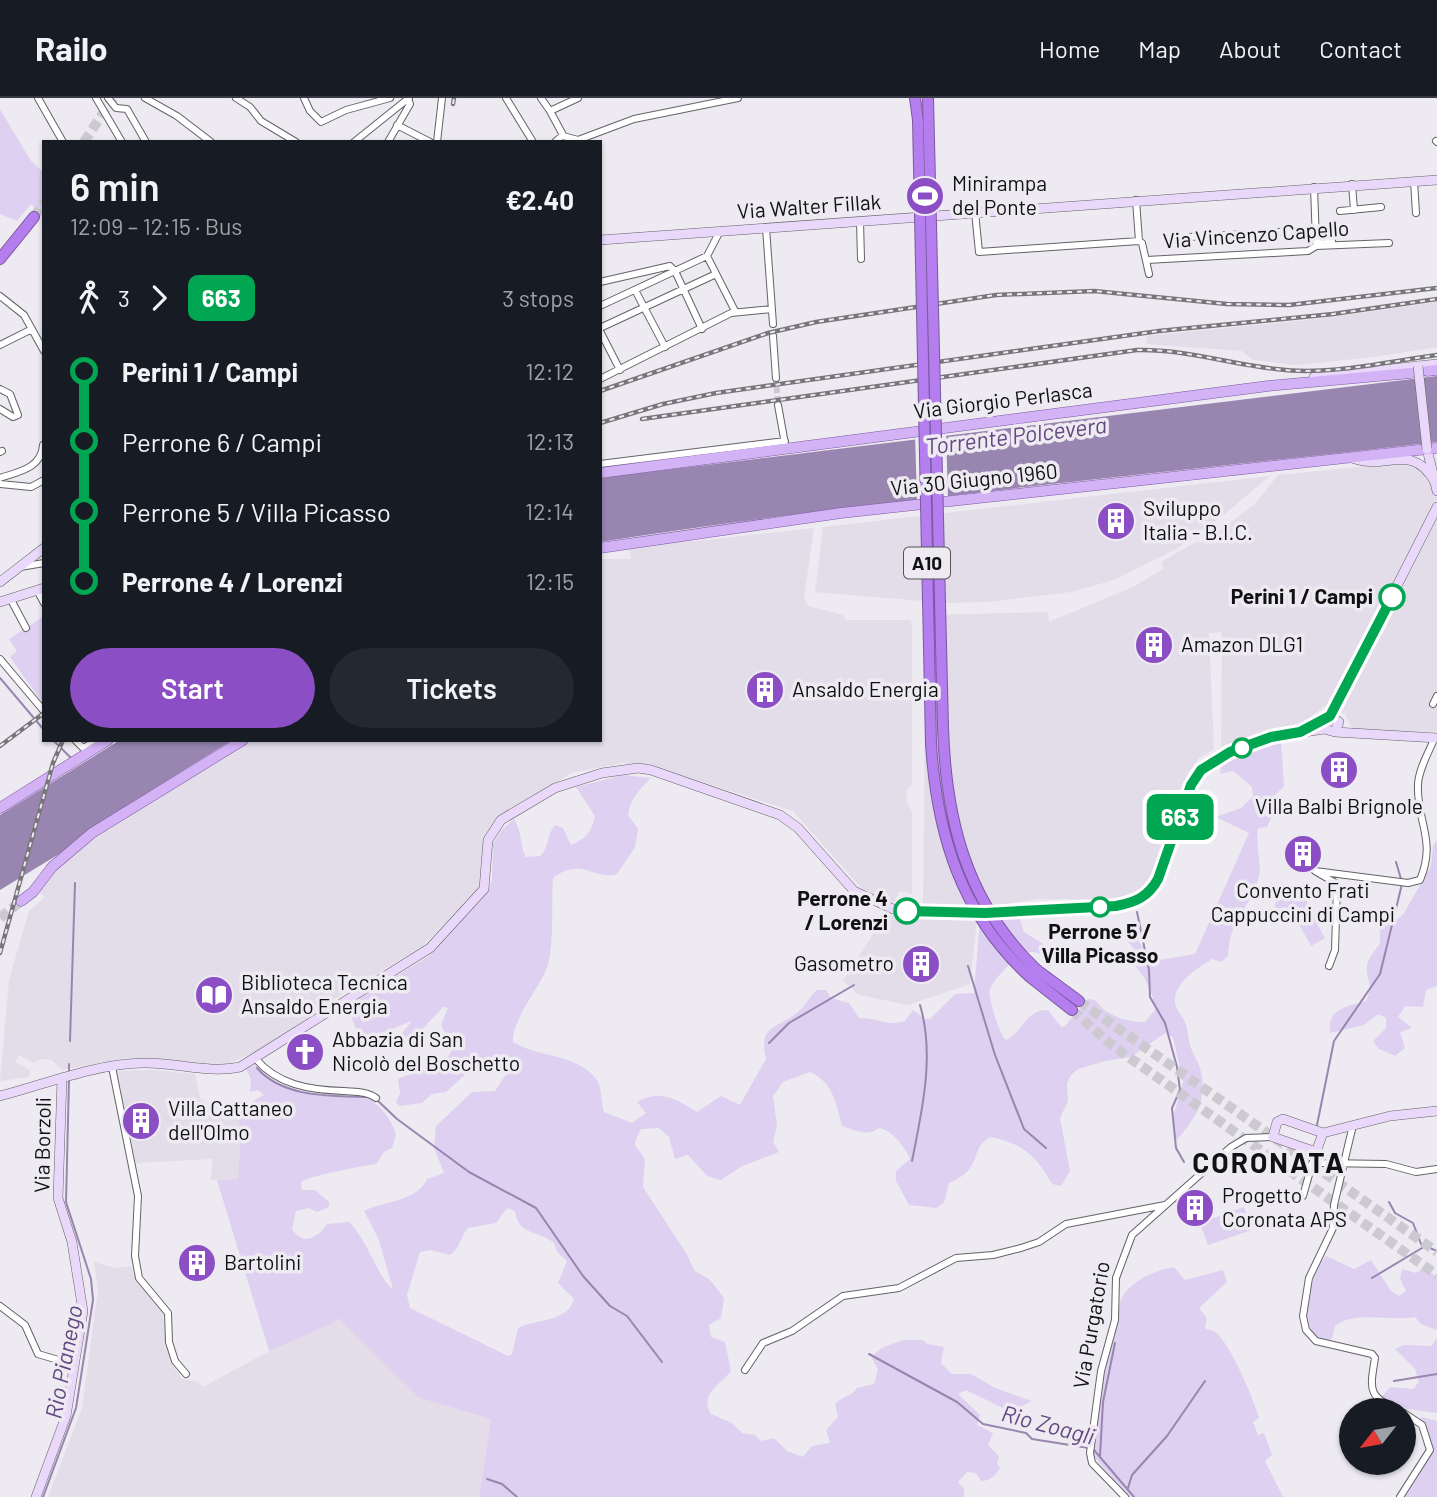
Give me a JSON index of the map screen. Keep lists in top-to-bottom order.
{
  "streets": {
    "highway": ["A10"],
    "main road": [
      "Via Walter Fillak",
      "Via Giorgio Perlasca",
      "Via 30 Giugno 1960",
      "Via Borzoli"
    ],
    "street": ["Via Vincenzo Capello", "Via Purgatorio"]
  },
  "crossings": [
    ["Via Walter Fillak", "Via Vincenzo Capello"]
  ],
  "districts": ["CORONATA"],
  "water": ["Torrente Polcevera", "Rio Pianego", "Rio Zoagli"],
  "places": {
    "sports": ["Minirampa del Ponte"],
    "building": [
      "Sviluppo Italia - B.I.C.",
      "Amazon DLG1",
      "Ansaldo Energia",
      "Villa Balbi Brignole",
      "Convento Frati Cappuccini di Campi",
      "Gasometro",
      "Villa Cattaneo dell'Olmo",
      "Progetto Coronata APS",
      "Bartolini"
    ],
    "other": ["Perini 1 / Campi", "Perrone 5 / Villa Picasso", "Perrone 4 / Lorenzi"],
    "library": ["Biblioteca Tecnica Ansaldo Energia"],
    "church": ["Abbazia di San Nicolò del Boschetto"]
  },
  "lines": ["bus line 663"],
  "north": "bottom left",
  "page": {
    "header": "Railo",
    "nav": [
      "Home",
      "Map",
      "About",
      "Contact"
    ],
    "on_map": "663",
    "heading": ["6 min", "12:09 – 12:15 · Bus", "€2.40"],
    "legs": ["3", "663", "3 stops"],
    "list": [
      {
        "name": "Perini 1 / Campi",
        "value": "12:12"
      },
      {
        "name": "Perrone 6 / Campi",
        "value": "12:13"
      },
      {
        "name": "Perrone 5 / Villa Picasso",
        "value": "12:14"
      },
      {
        "name": "Perrone 4 / Lorenzi",
        "value": "12:15"
      }
    ],
    "buttons": ["Start", "Tickets"]
  }
}
